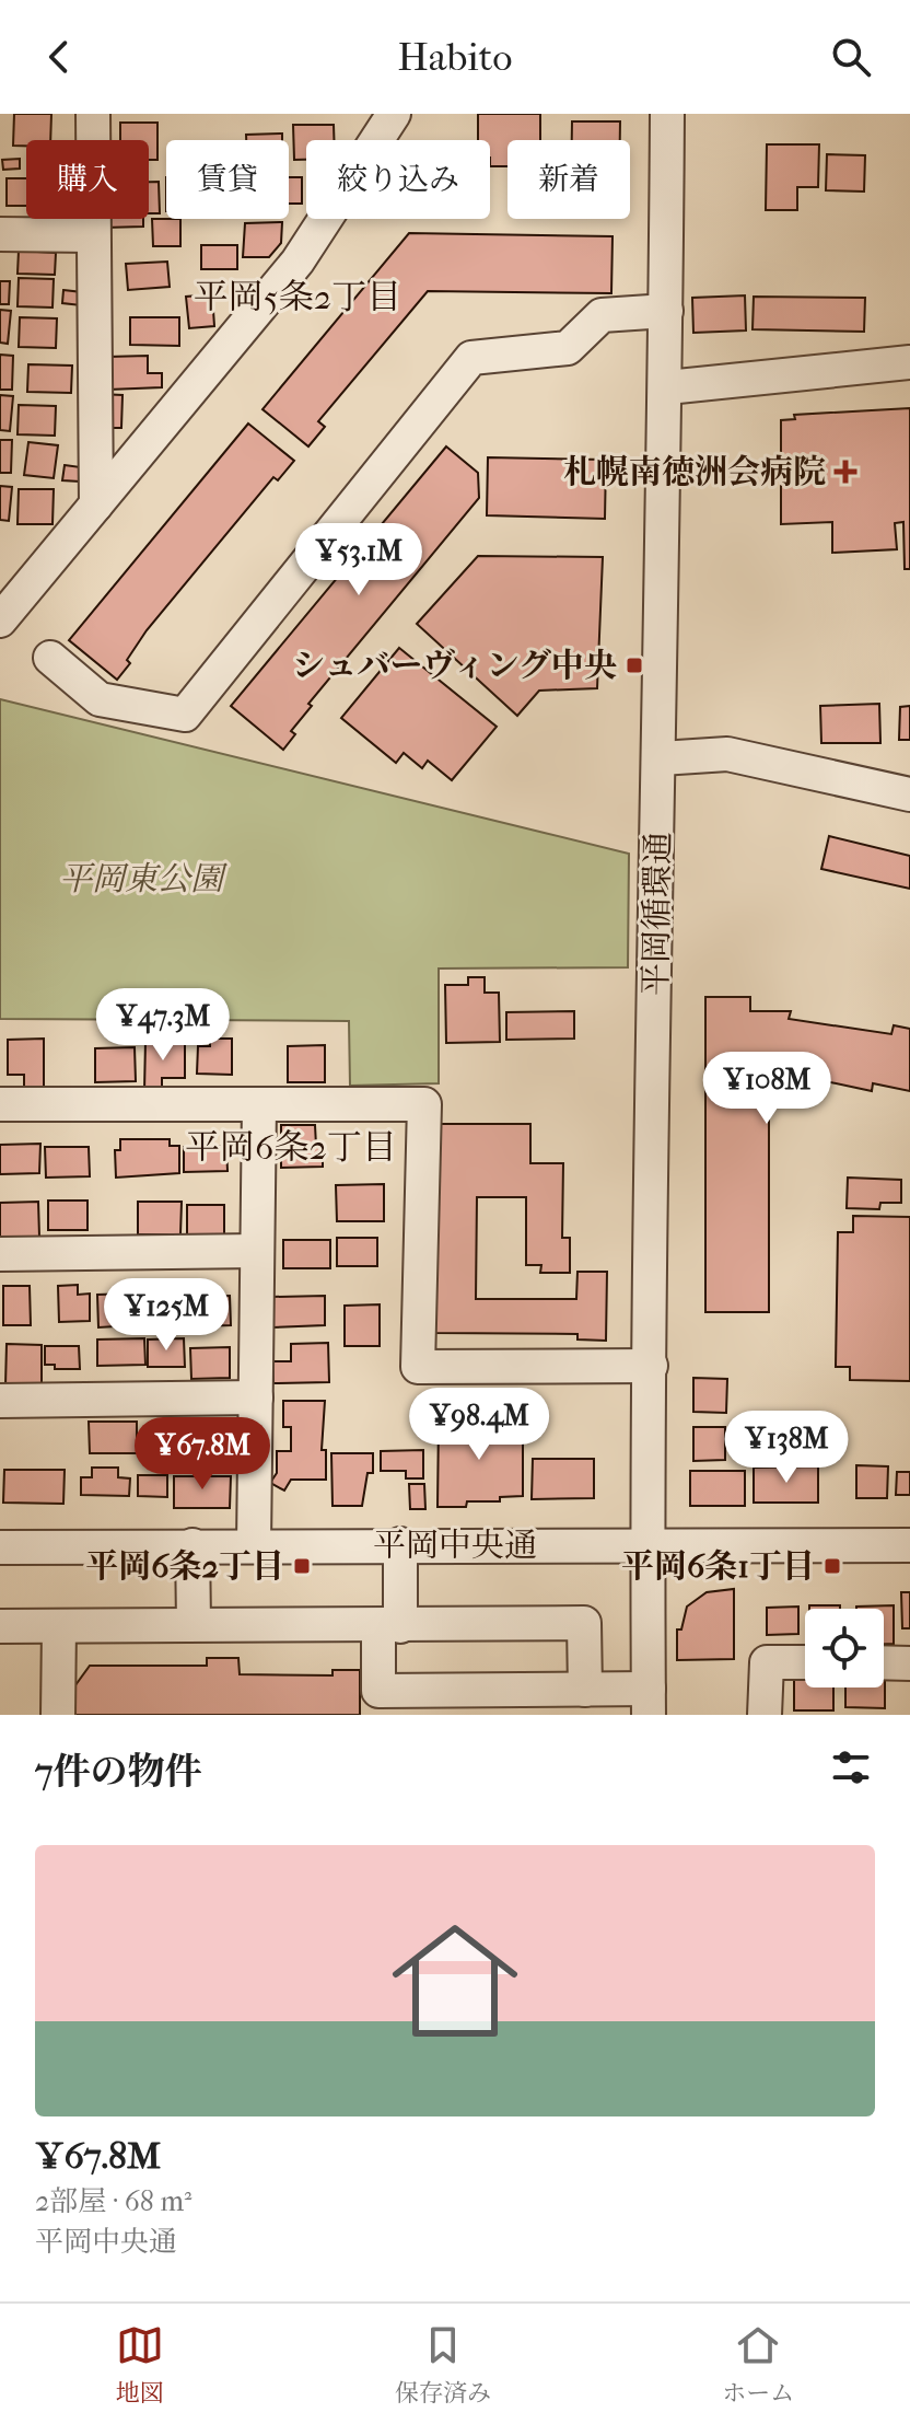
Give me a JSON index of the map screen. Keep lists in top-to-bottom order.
{
  "streets": {
    "street": ["平岡循環通", "平岡中央通"]
  },
  "crossings": [
    ["平岡循環通", "平岡中央通"]
  ],
  "districts": ["平岡5条2丁目", "平岡6条2丁目"],
  "parks": ["平岡東公園"],
  "places": {
    "health": ["札幌南徳洲会病院"],
    "transit": ["シュバーヴィング中央", "平岡6条2丁目", "平岡6条1丁目"]
  },
  "page": {
    "header": "Habito",
    "chip": [
      "購入",
      "賃貸",
      "絞り込み",
      "新着"
    ],
    "price": [
      "¥53.1M",
      "¥47.3M",
      "¥108M",
      "¥125M",
      "¥98.4M",
      "¥138M",
      "¥67.8M"
    ],
    "heading": "7件の物件",
    "list": [
      {
        "name": "¥67.8M",
        "note": "2部屋 · 68 m² · 平岡中央通"
      }
    ],
    "tabs": ["地図", "保存済み", "ホーム"]
  }
}
